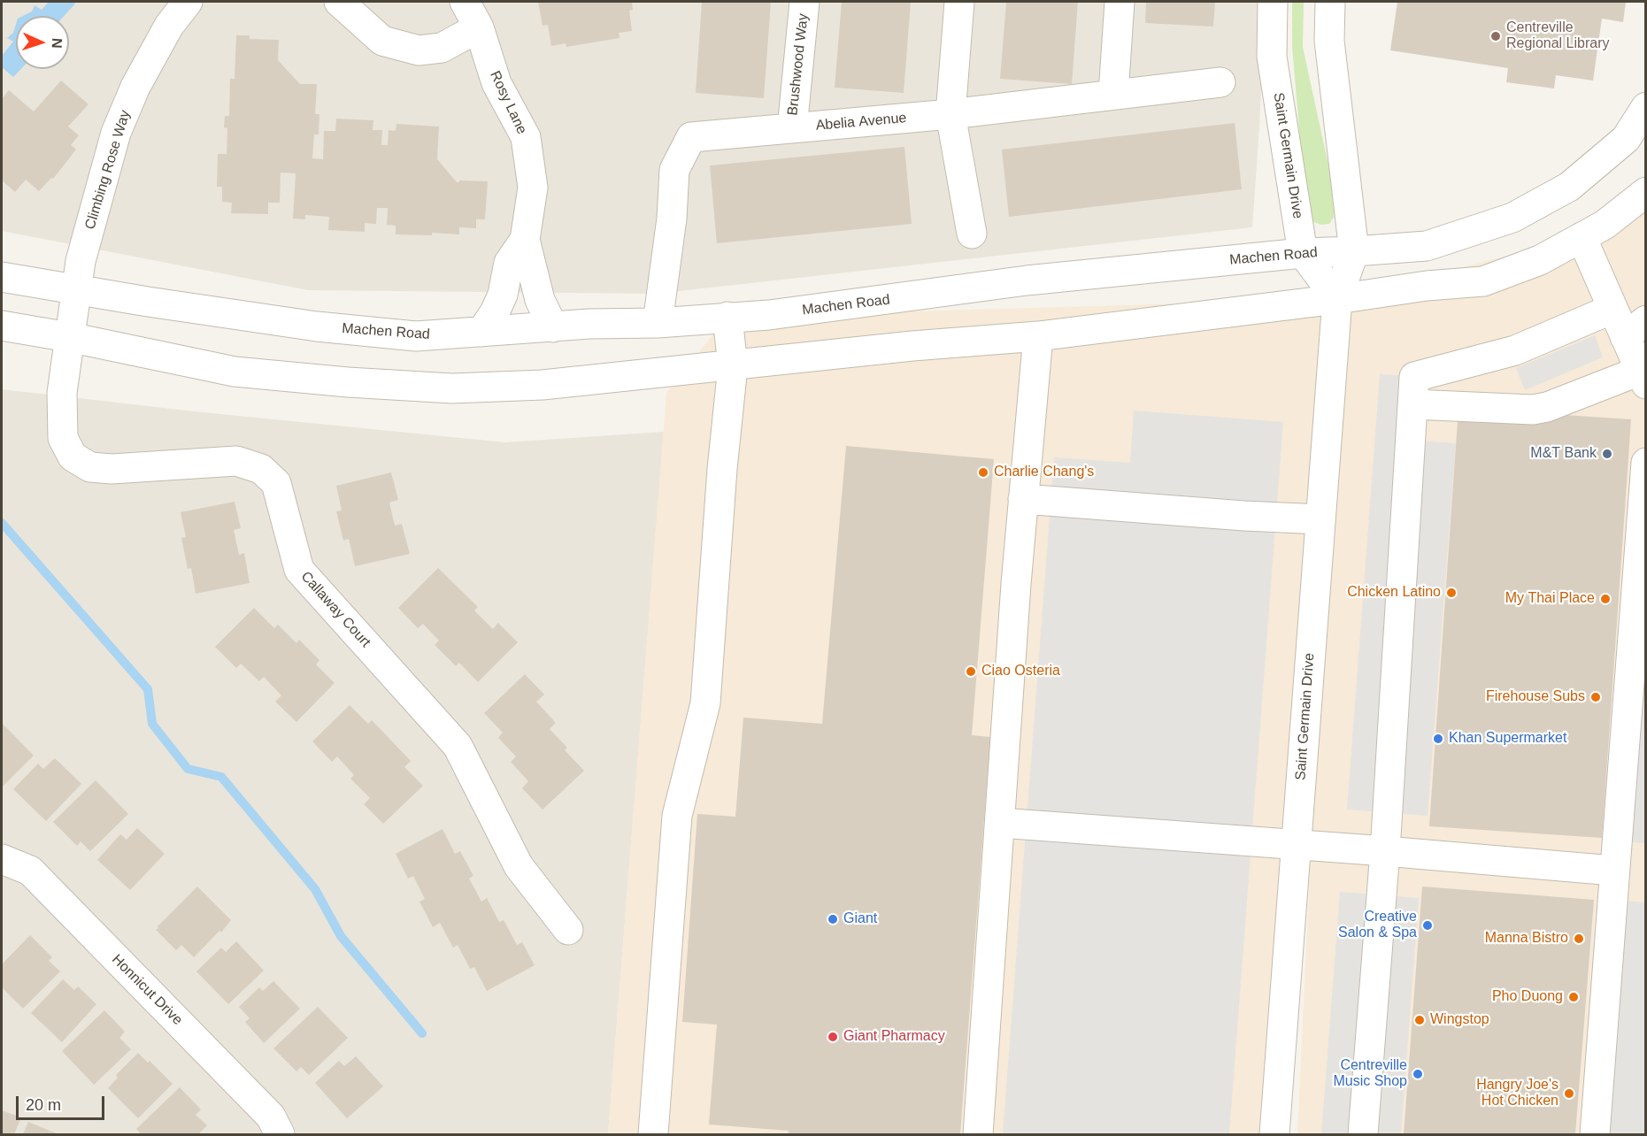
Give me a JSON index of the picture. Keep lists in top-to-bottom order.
{
  "streets": {
    "street": [
      "Brushwood Way",
      "Rosy Lane",
      "Abelia Avenue",
      "Saint Germain Drive",
      "Climbing Rose Way",
      "Machen Road",
      "Callaway Court",
      "Honnicut Drive"
    ]
  },
  "crossings": [
    ["Brushwood Way", "Abelia Avenue"],
    ["Rosy Lane", "Machen Road"],
    ["Abelia Avenue", "Machen Road"],
    ["Saint Germain Drive", "Machen Road"],
    ["Climbing Rose Way", "Machen Road"],
    ["Climbing Rose Way", "Callaway Court"],
    ["Machen Road", "Callaway Court"]
  ],
  "places": [
    "Centreville Regional Library",
    "M&T Bank",
    "Charlie Chang's",
    "Chicken Latino",
    "My Thai Place",
    "Ciao Osteria",
    "Firehouse Subs",
    "Khan Supermarket",
    "Giant",
    "Creative Salon & Spa",
    "Manna Bistro",
    "Pho Duong",
    "Wingstop",
    "Giant Pharmacy",
    "Centreville Music Shop",
    "Hangry Joe's Hot Chicken"
  ],
  "scale_bar": "20 m",
  "north": "right"
}
